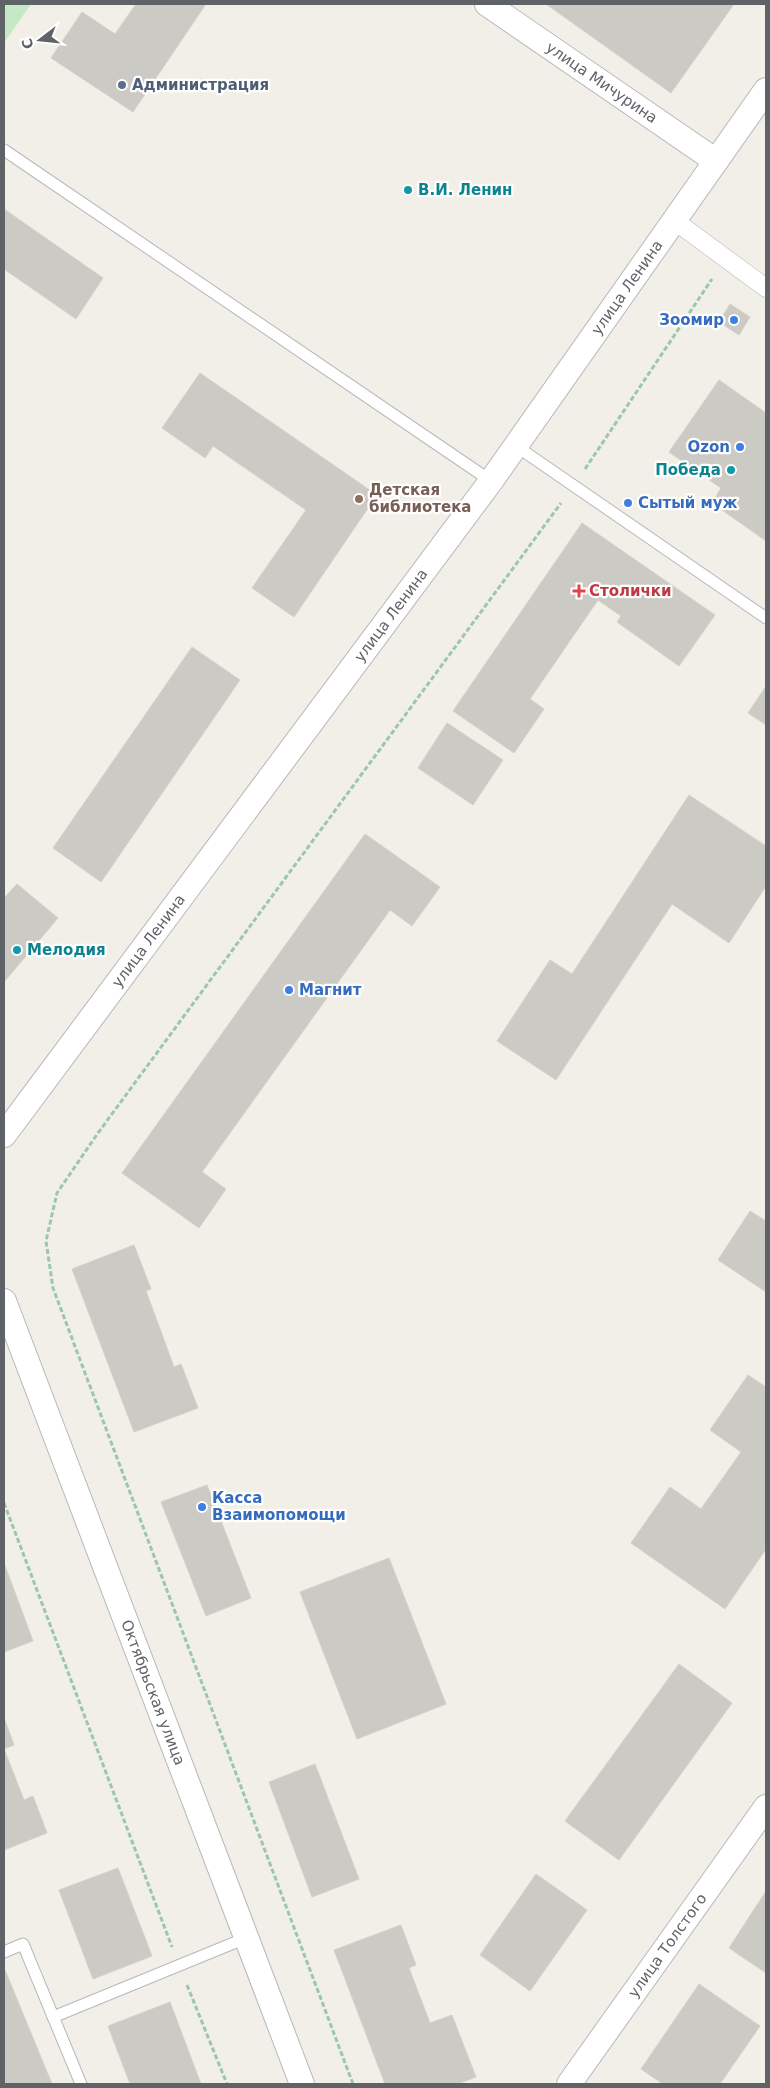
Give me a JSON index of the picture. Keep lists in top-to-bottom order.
{
  "streets": {
    "street": [
      "улица Мичурина",
      "улица Ленина",
      "Октябрьская улица",
      "улица Толстого"
    ]
  },
  "crossings": [
    ["улица Мичурина", "улица Ленина"]
  ],
  "places": {
    "other": [
      "Администрация",
      "В.И. Ленин",
      "Зоомир",
      "Ozon",
      "Победа",
      "Детская библиотека",
      "Сытый муж",
      "Мелодия",
      "Магнит",
      "Касса Взаимопомощи"
    ],
    "health": ["Столички"]
  },
  "north": "left"
}
